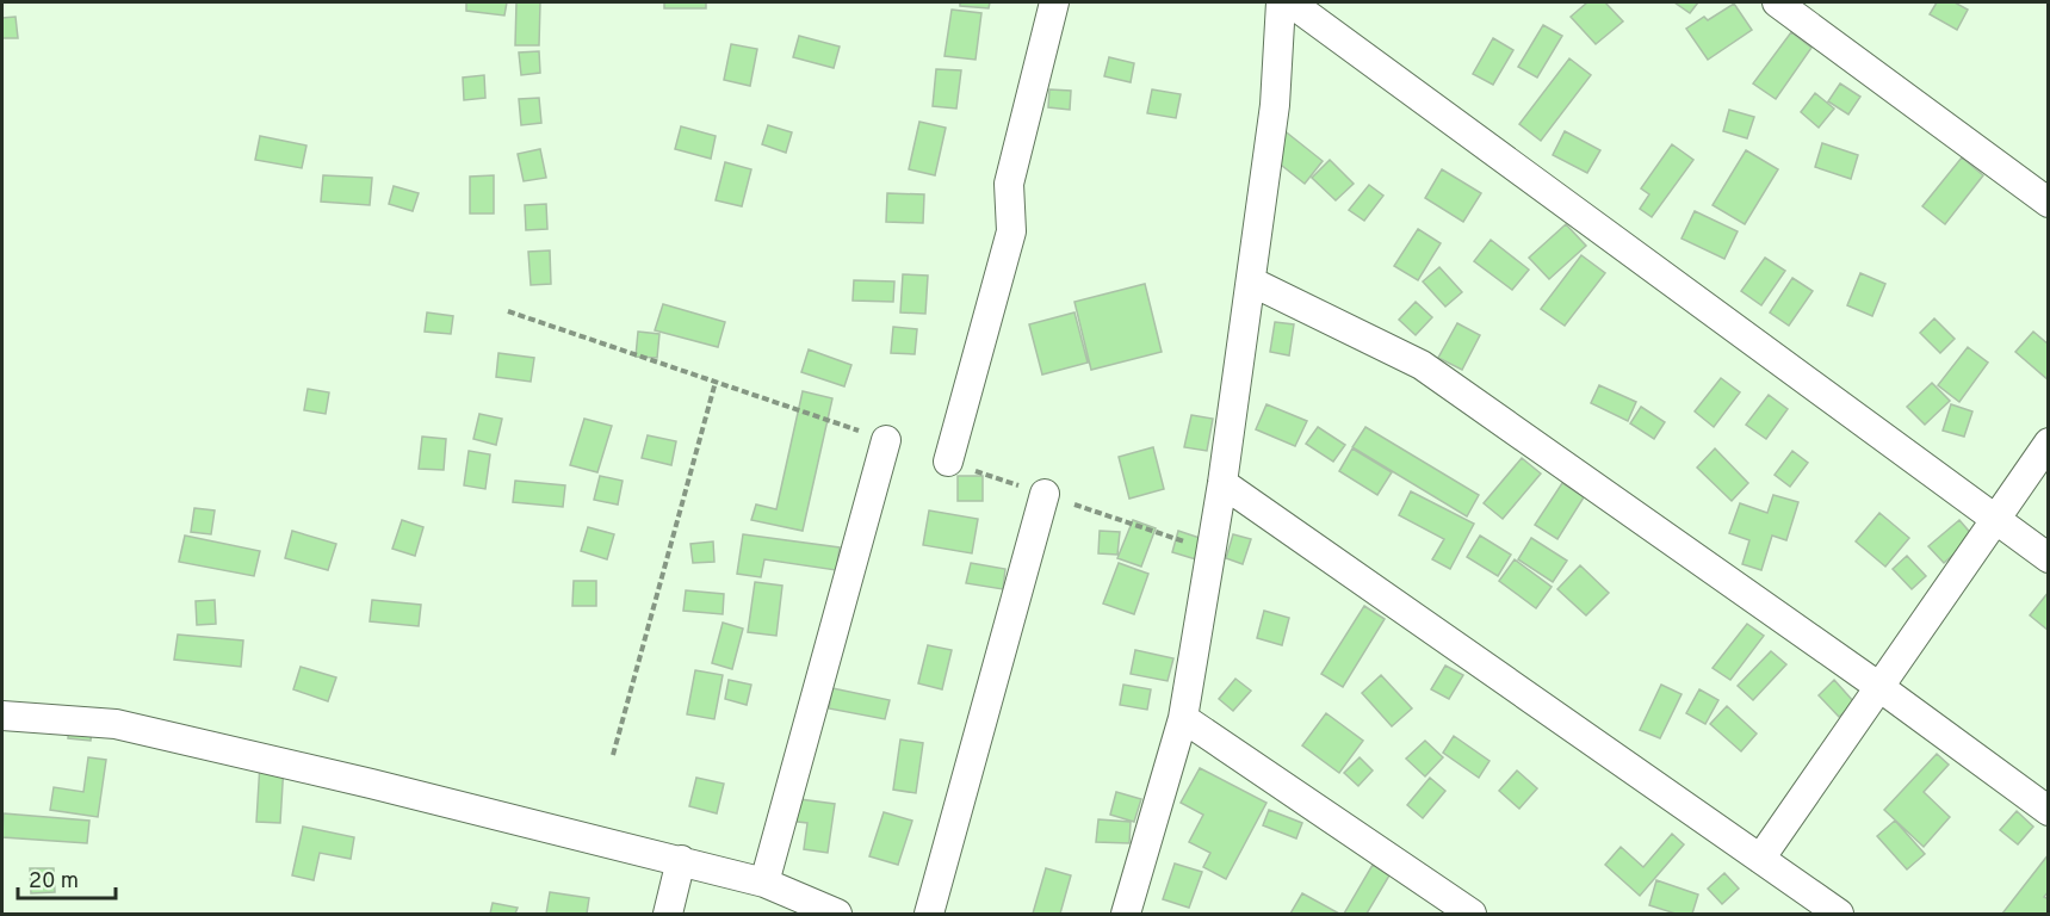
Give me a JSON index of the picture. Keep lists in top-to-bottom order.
{
  "scale_bar": "20 m"
}
